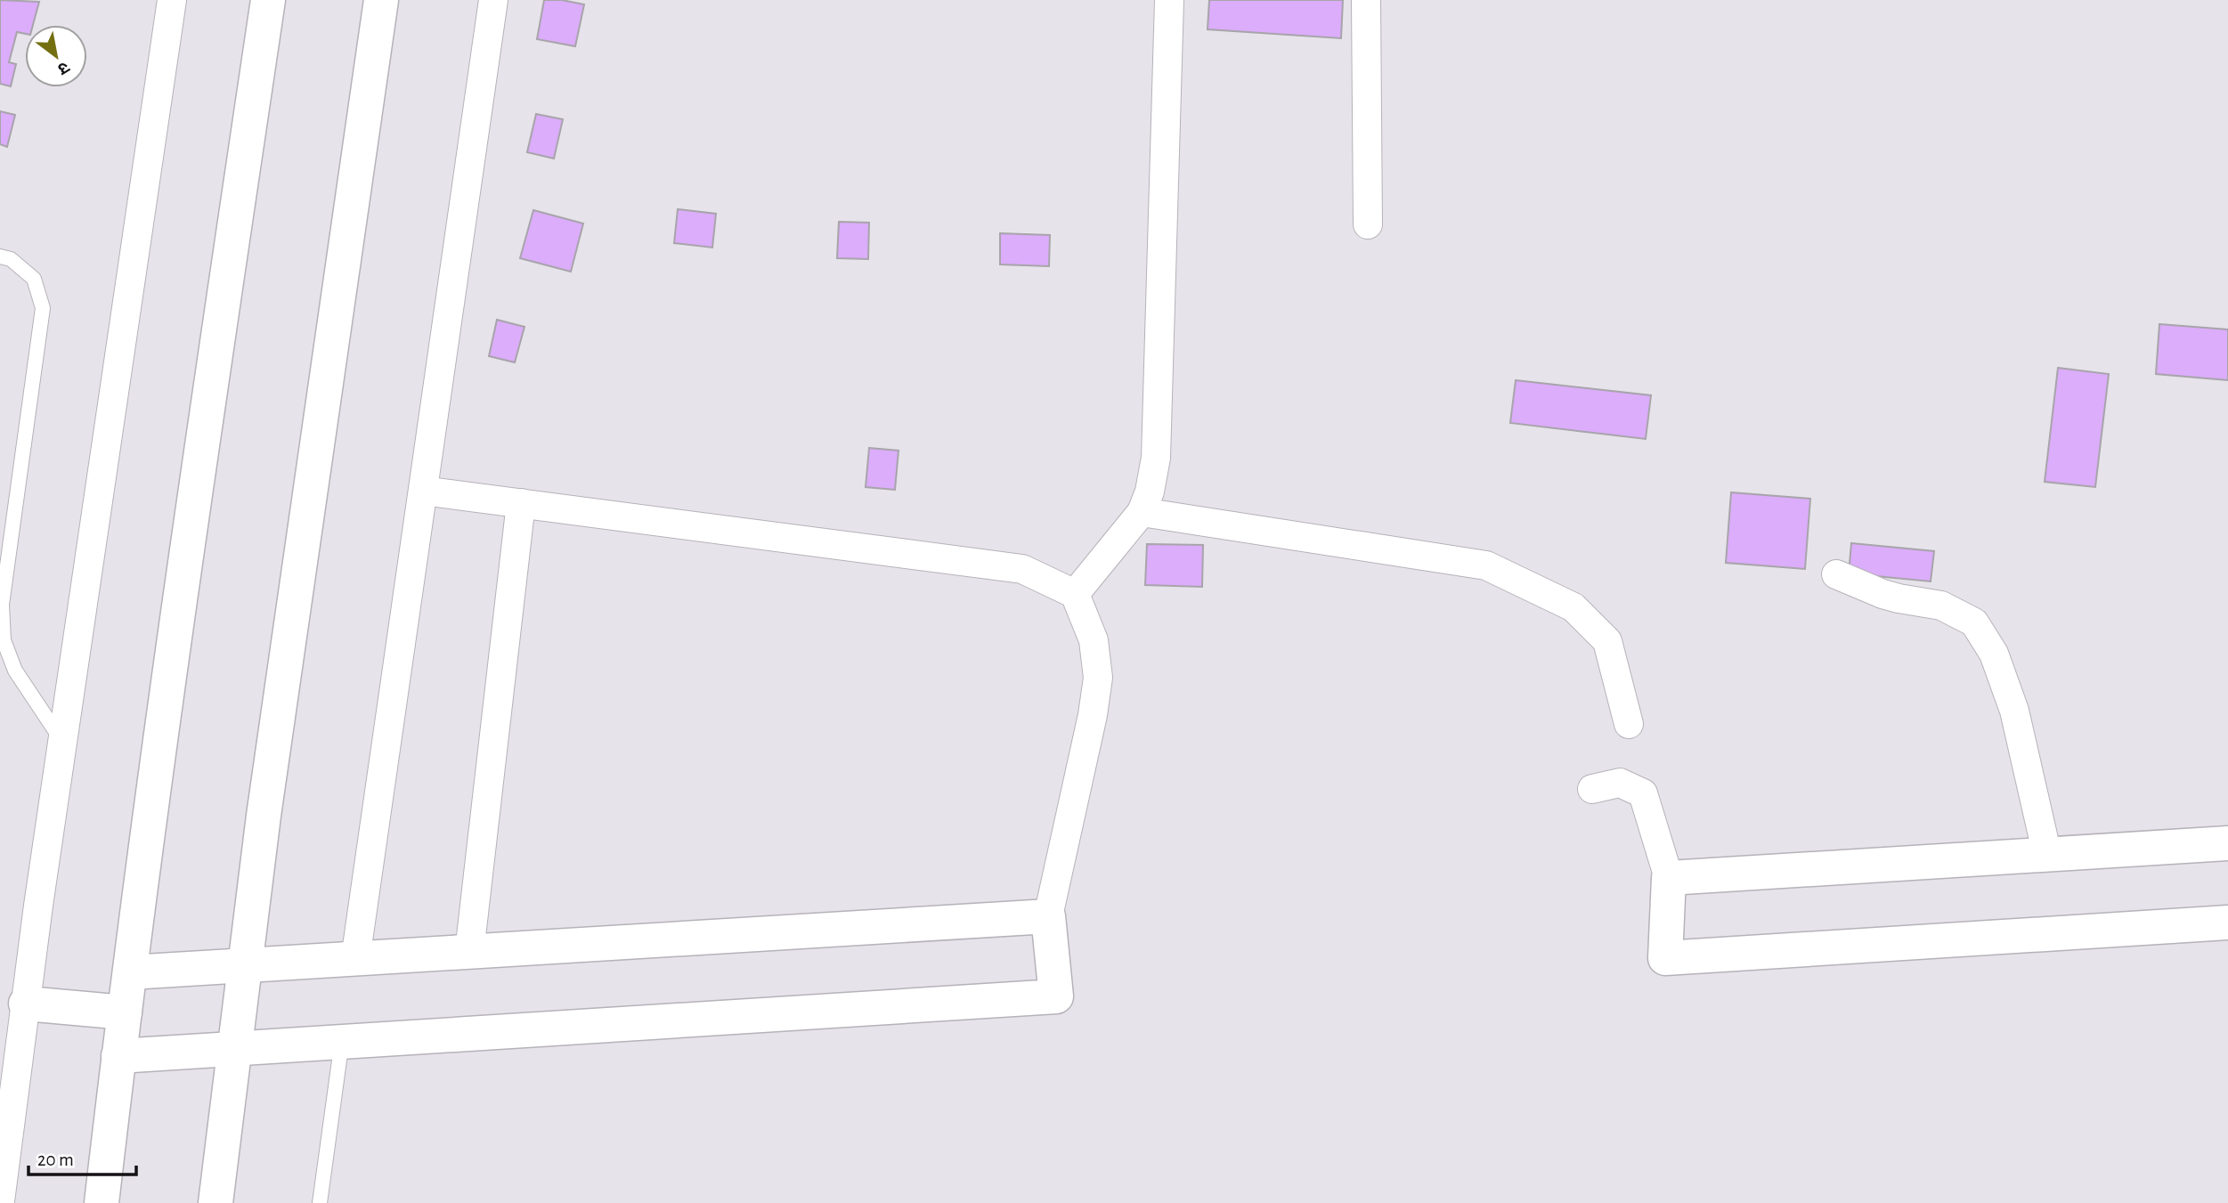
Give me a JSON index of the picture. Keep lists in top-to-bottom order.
{
  "scale_bar": "20 m",
  "north": "bottom right"
}
